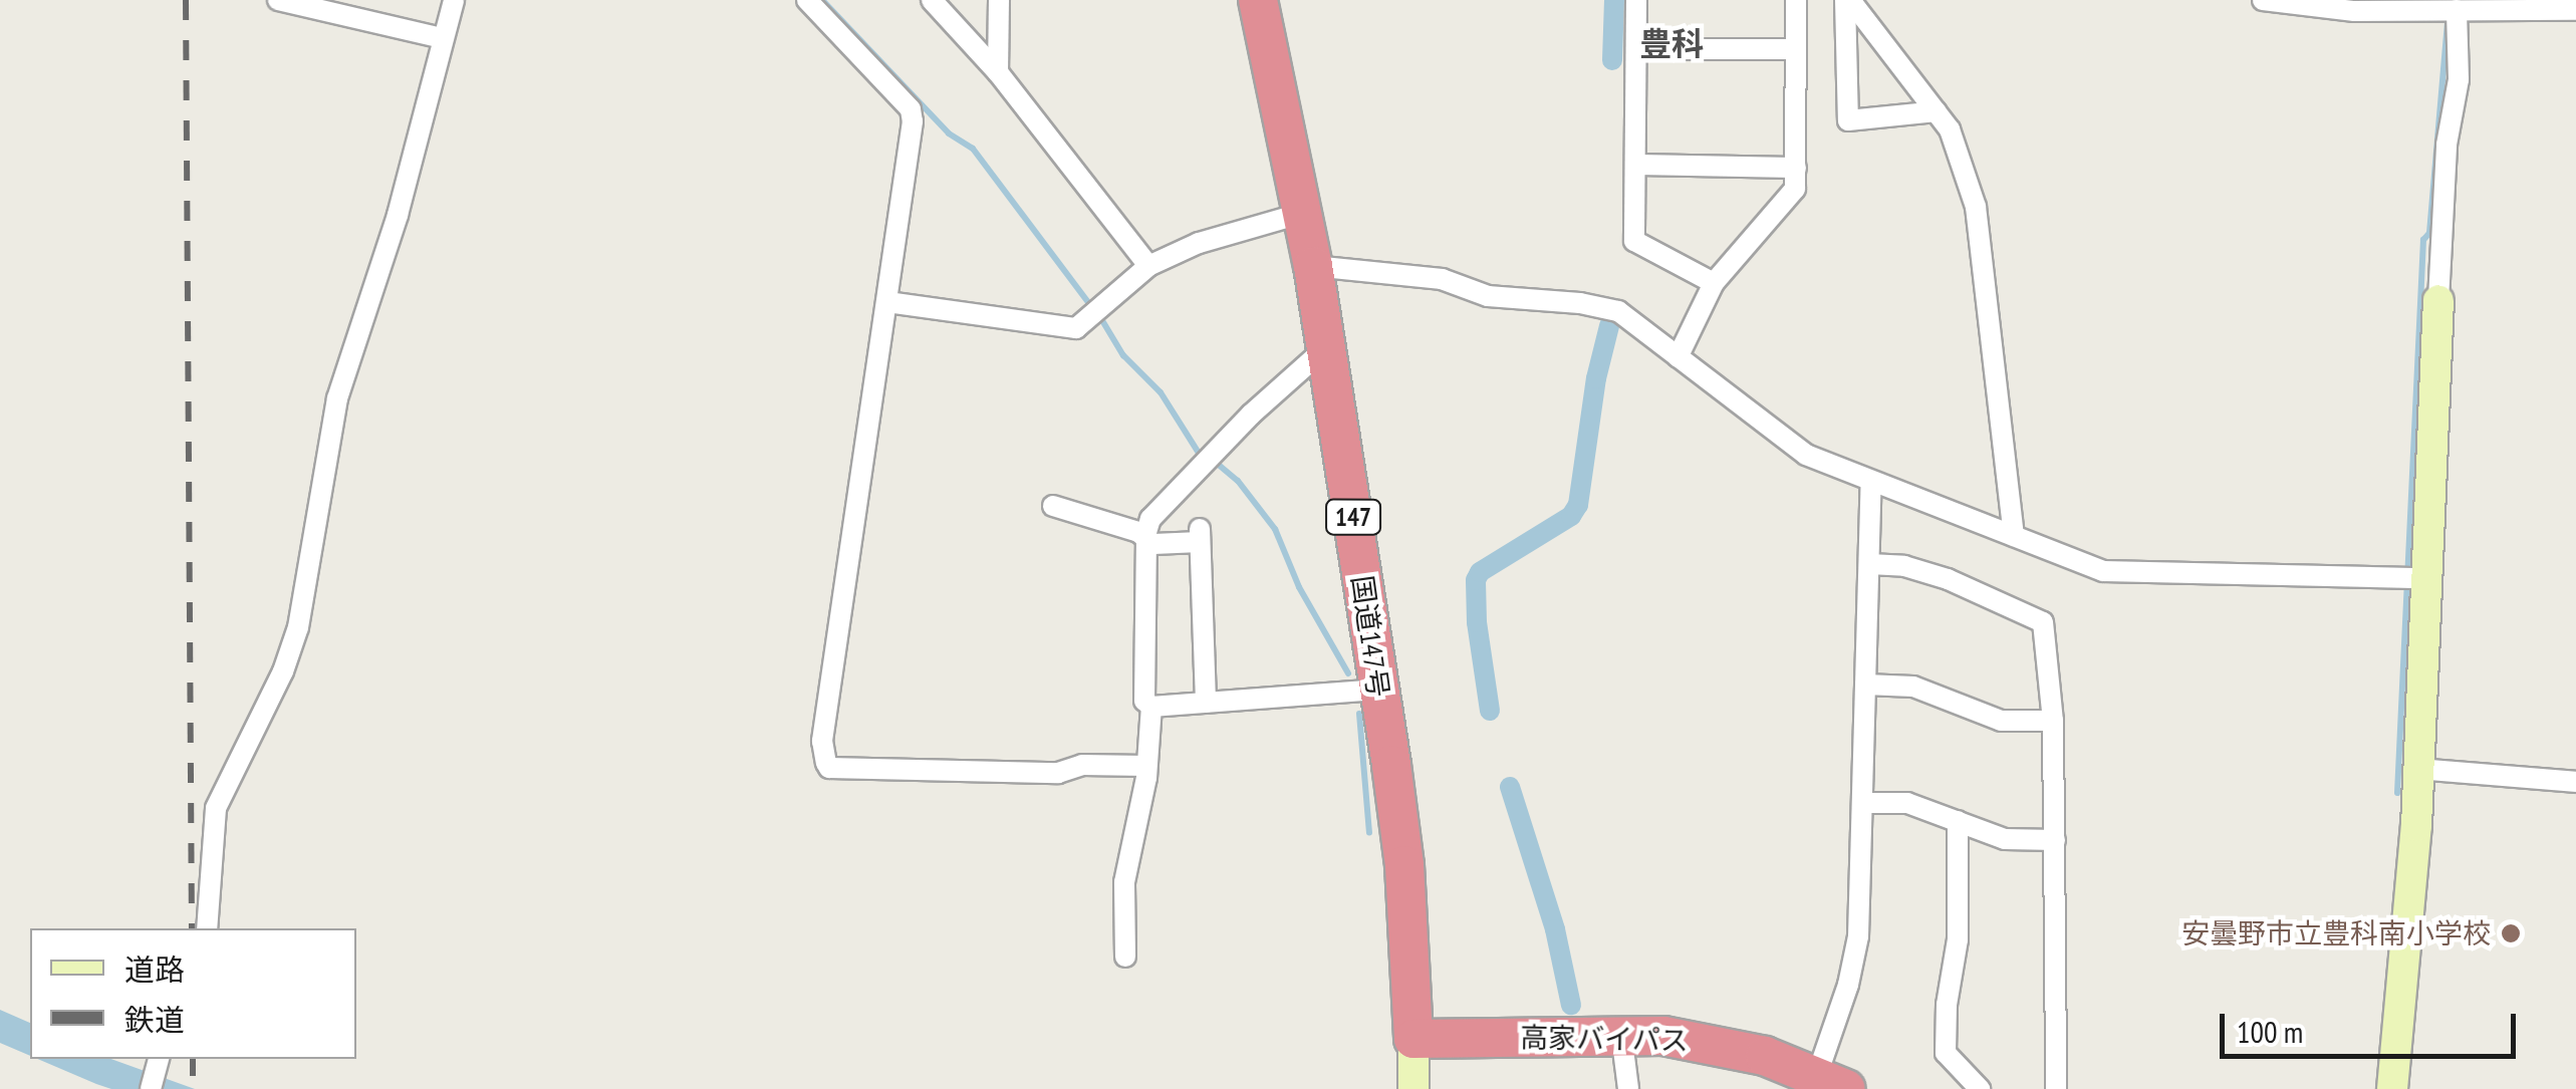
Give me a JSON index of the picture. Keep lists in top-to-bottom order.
{
  "streets": {
    "highway": ["147", "国道147号", "高家バイパス"]
  },
  "crossings": [
    ["国道147号", "高家バイパス"]
  ],
  "districts": ["豊科"],
  "places": ["安曇野市立豊科南小学校"],
  "legend": ["道路", "鉄道"],
  "scale_bar": "100 m"
}
